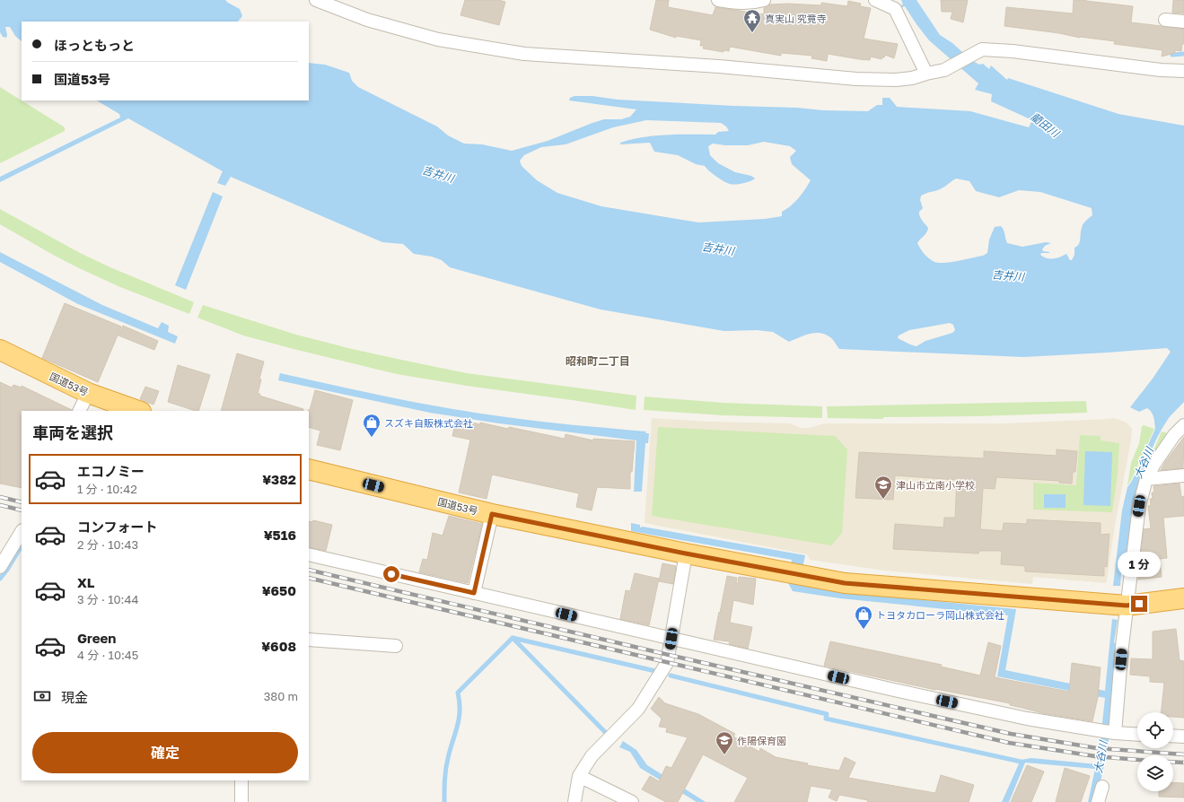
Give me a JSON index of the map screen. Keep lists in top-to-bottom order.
{
  "streets": {
    "highway": ["国道53号"]
  },
  "districts": ["昭和町二丁目"],
  "water": ["藺田川", "吉井川", "大谷川"],
  "places": {
    "temple": ["真実山 究竟寺"],
    "shop": ["スズキ自販株式会社", "トヨタカローラ岡山株式会社"],
    "school or university": ["津山市立南小学校", "作陽保育園"]
  },
  "page": {
    "banner": ["ほっともっと", "国道53号"],
    "heading": "車両を選択",
    "list": [
      {
        "name": "エコノミー",
        "note": "1 分 · 10:42",
        "value": "¥382"
      },
      {
        "name": "コンフォート",
        "note": "2 分 · 10:43",
        "value": "¥516"
      },
      {
        "name": "XL",
        "note": "3 分 · 10:44",
        "value": "¥650"
      },
      {
        "name": "Green",
        "note": "4 分 · 10:45",
        "value": "¥608"
      }
    ],
    "bubble": "1 分",
    "pay": ["現金", "380 m"],
    "buttons": "確定"
  }
}
